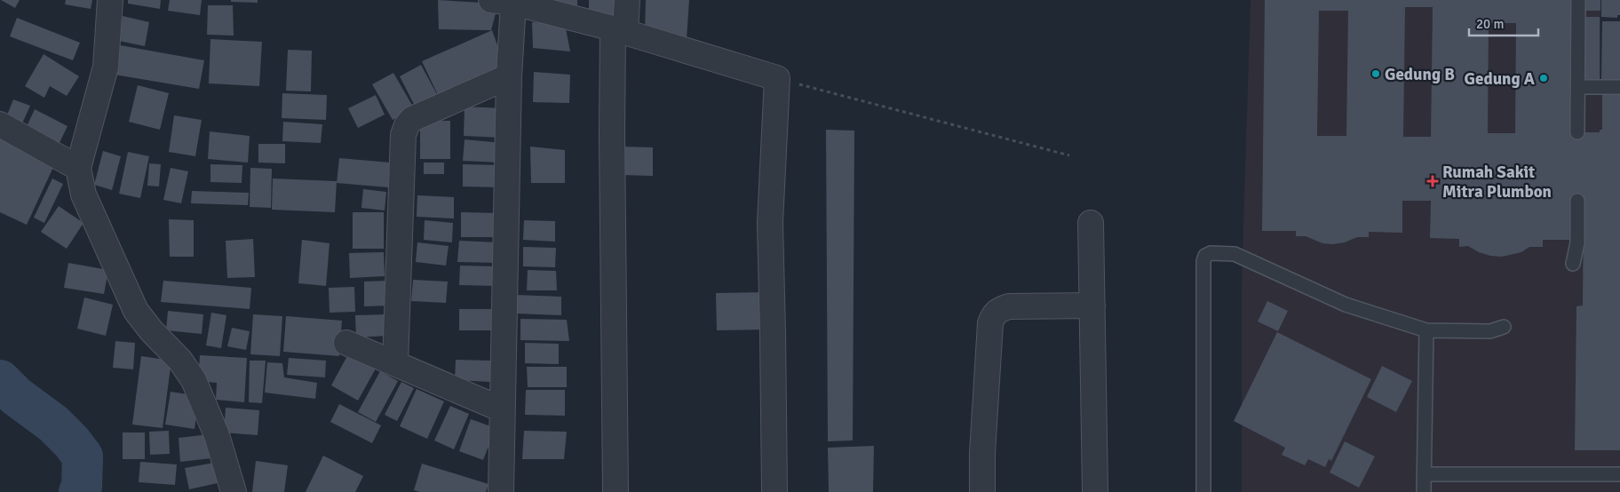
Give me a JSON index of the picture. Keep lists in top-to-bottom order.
{
  "places": {
    "other": ["Gedung B", "Gedung A"],
    "health": ["Rumah Sakit Mitra Plumbon"]
  },
  "scale_bar": "20 m"
}
